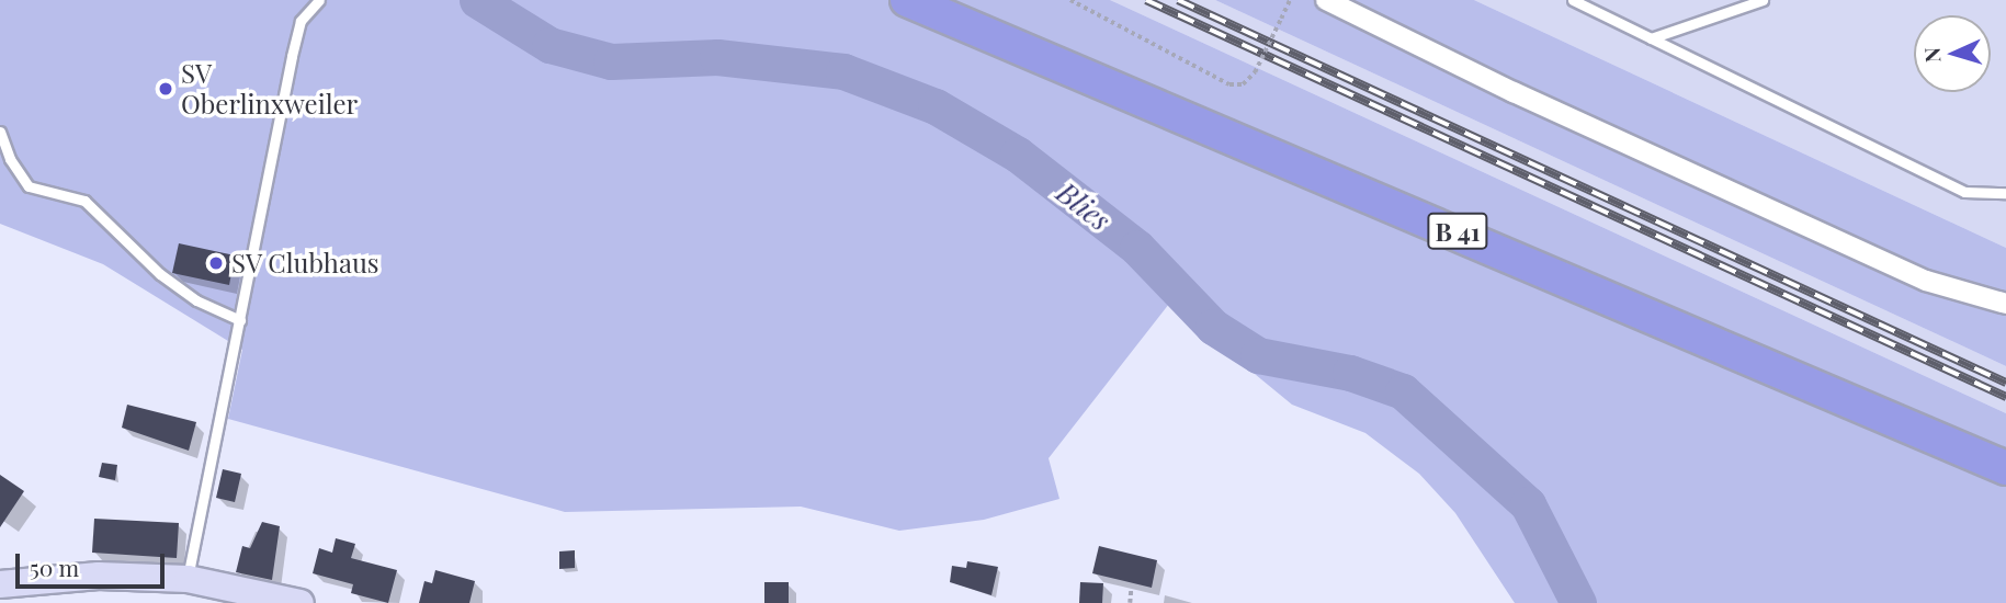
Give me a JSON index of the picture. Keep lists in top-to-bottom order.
{
  "streets": {
    "highway": ["B 41"]
  },
  "water": ["Blies"],
  "places": ["SV Oberlinxweiler", "SV Clubhaus"],
  "scale_bar": "50 m",
  "north": "left"
}
